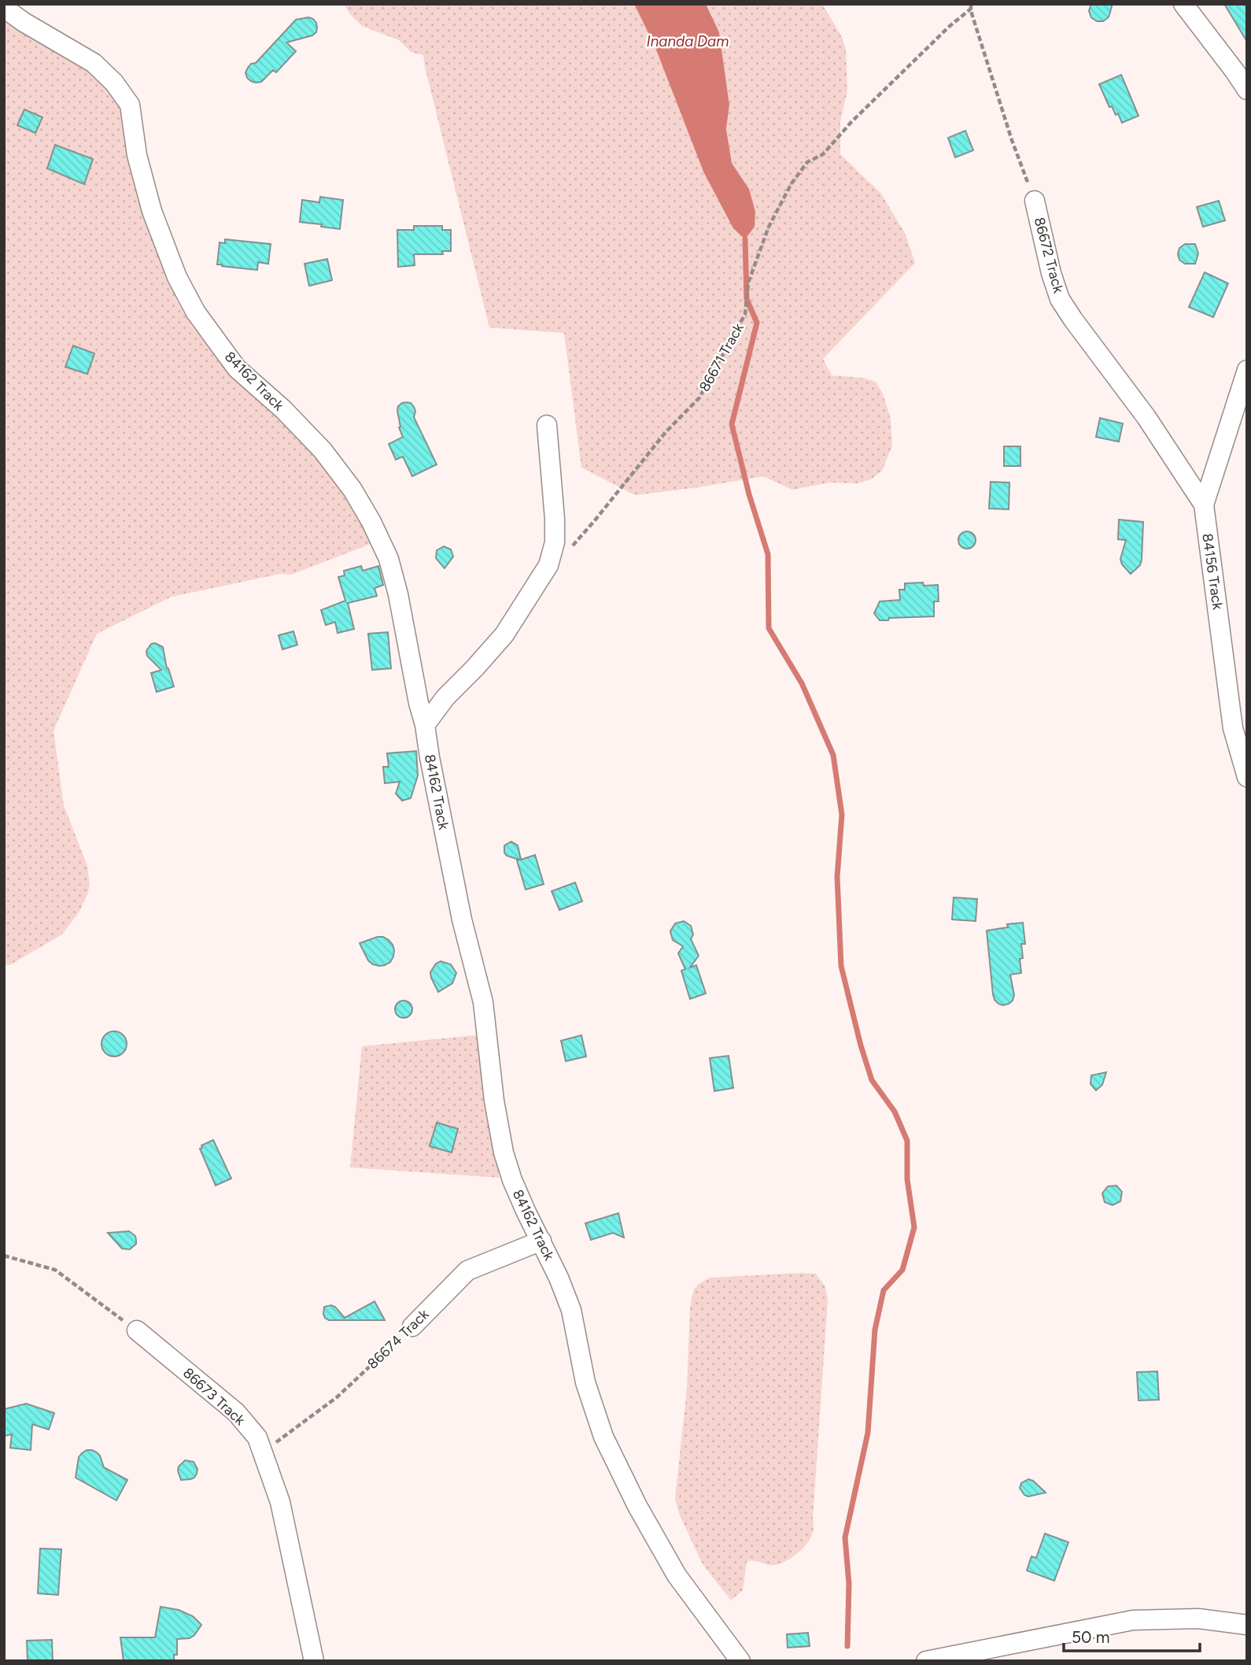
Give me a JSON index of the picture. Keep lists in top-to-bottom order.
{
  "streets": {
    "street": [
      "86672 Track",
      "84162 Track",
      "84156 Track",
      "86674 Track",
      "86673 Track"
    ],
    "path": ["86671 Track"]
  },
  "crossings": [
    ["86672 Track", "86671 Track"],
    ["86672 Track", "84156 Track"],
    ["84162 Track", "86674 Track"],
    ["86674 Track", "86673 Track"]
  ],
  "water": ["Inanda Dam"],
  "scale_bar": "50 m"
}
